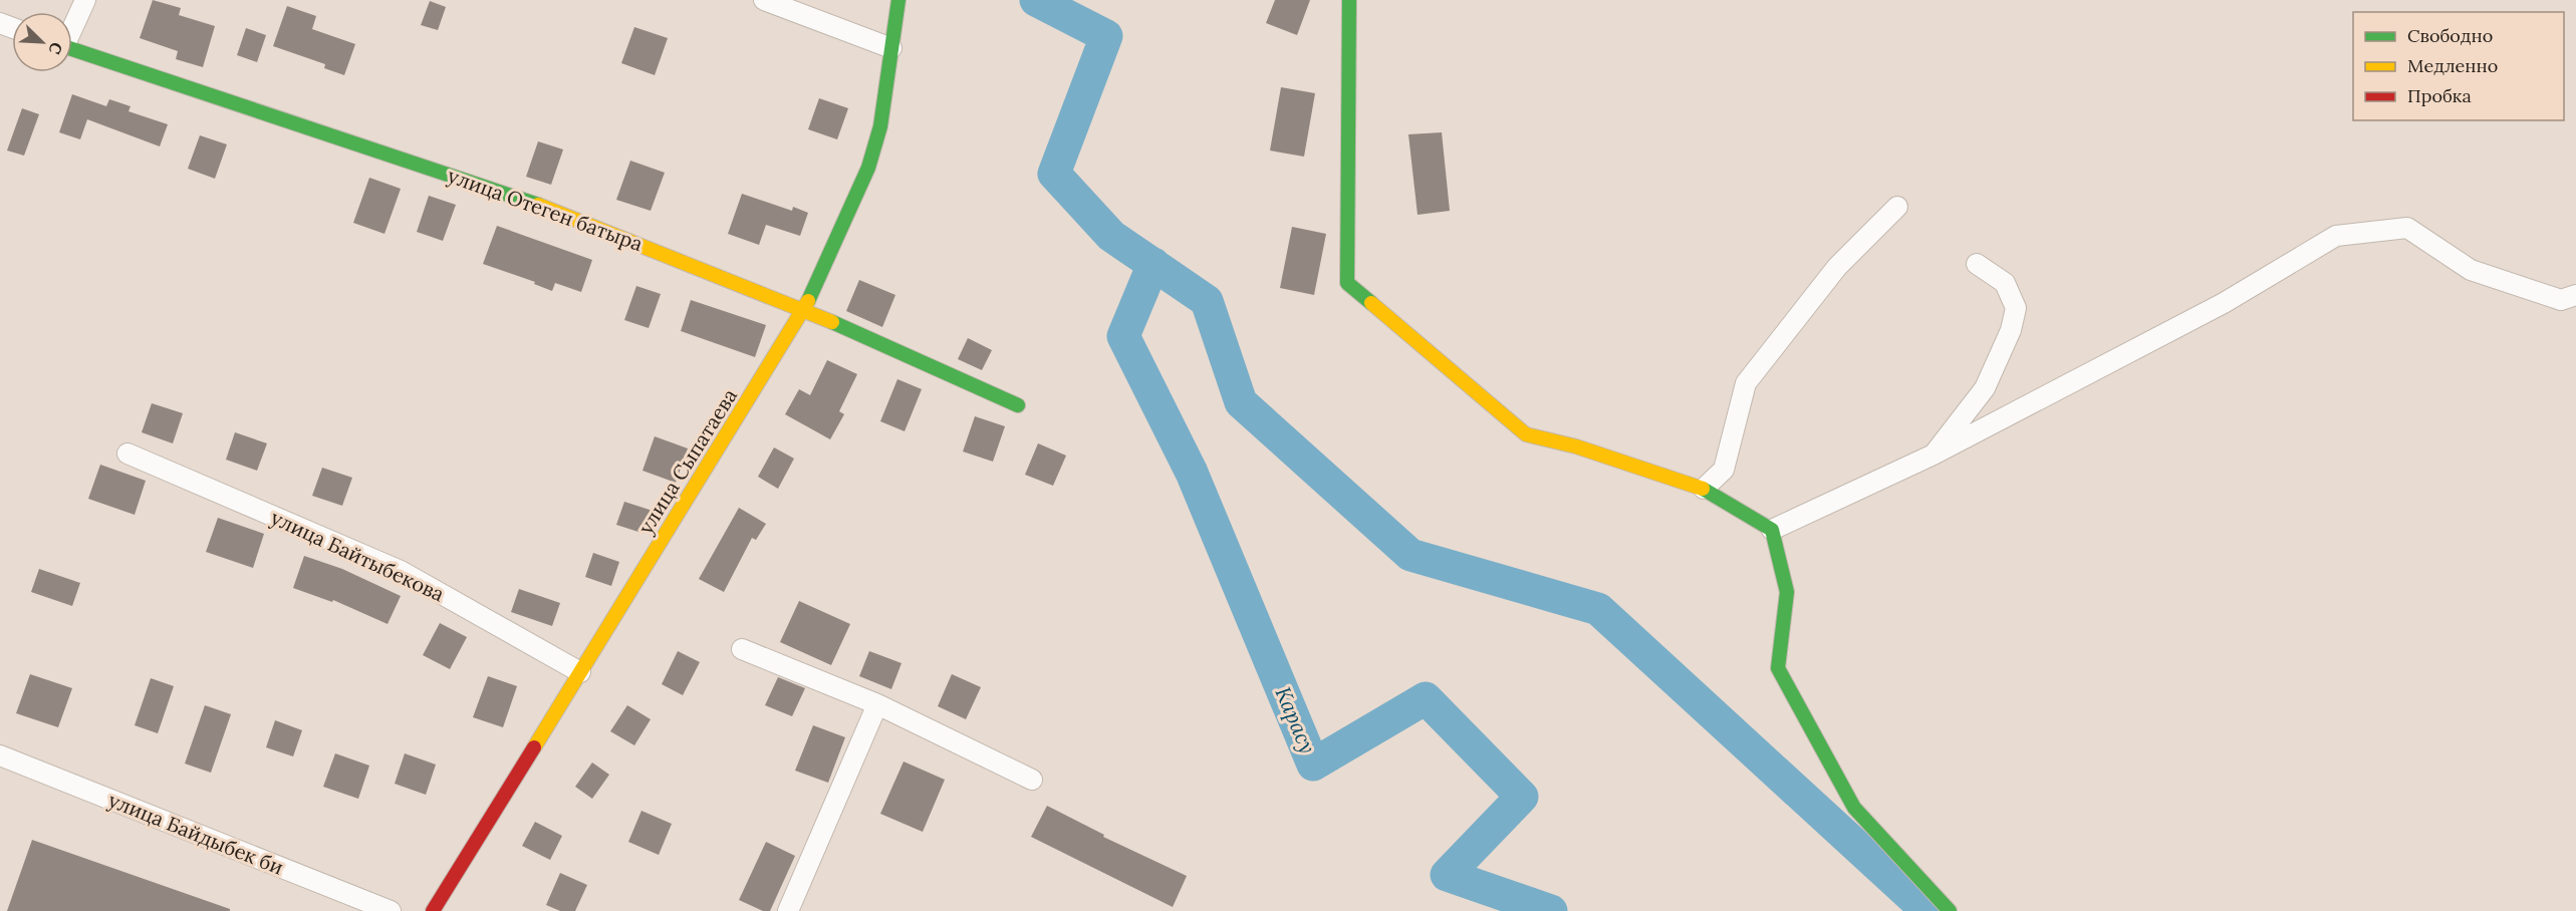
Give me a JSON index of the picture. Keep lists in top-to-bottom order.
{
  "streets": {
    "street": [
      "улица Отеген батыра",
      "улица Сыпатаева",
      "улица Байтыбекова",
      "улица Байдыбек би"
    ]
  },
  "crossings": [
    ["улица Отеген батыра", "улица Сыпатаева"],
    ["улица Сыпатаева", "улица Байтыбекова"]
  ],
  "water": ["Карасу"],
  "legend": ["Свободно", "Медленно", "Пробка"],
  "north": "bottom right"
}
